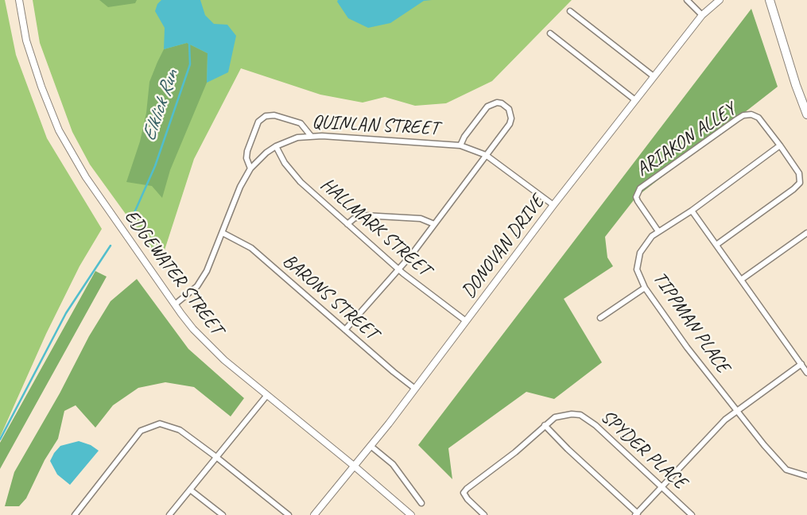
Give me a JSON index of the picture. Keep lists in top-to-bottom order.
{
  "streets": {
    "street": [
      "QUINLAN STREET",
      "ARIAKON ALLEY",
      "HALLMARK STREET",
      "DONOVAN DRIVE",
      "EDGEWATER STREET",
      "BARONS STREET",
      "TIPPMAN PLACE",
      "SPYDER PLACE"
    ]
  },
  "crossings": [
    ["QUINLAN STREET", "HALLMARK STREET"],
    ["QUINLAN STREET", "DONOVAN DRIVE"],
    ["QUINLAN STREET", "EDGEWATER STREET"],
    ["QUINLAN STREET", "BARONS STREET"],
    ["ARIAKON ALLEY", "TIPPMAN PLACE"],
    ["HALLMARK STREET", "DONOVAN DRIVE"],
    ["DONOVAN DRIVE", "EDGEWATER STREET"],
    ["DONOVAN DRIVE", "BARONS STREET"]
  ],
  "water": ["Elklick Run"]
}
